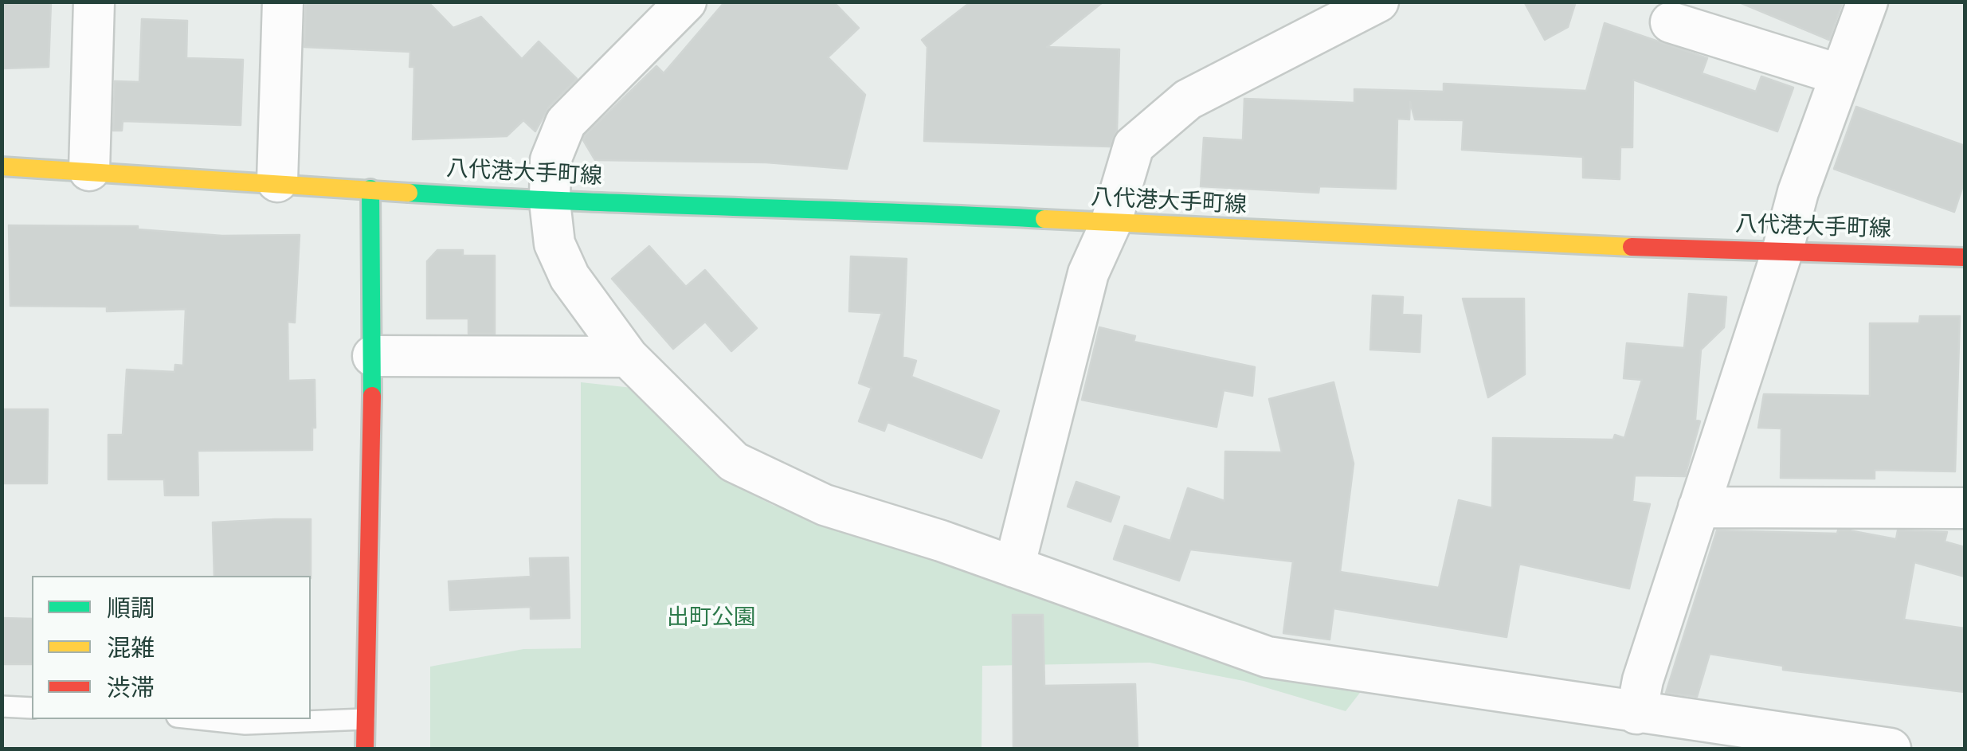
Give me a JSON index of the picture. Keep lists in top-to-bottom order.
{
  "streets": {
    "main road": ["八代港大手町線"]
  },
  "parks": ["出町公園"],
  "legend": ["順調", "混雑", "渋滞"]
}
